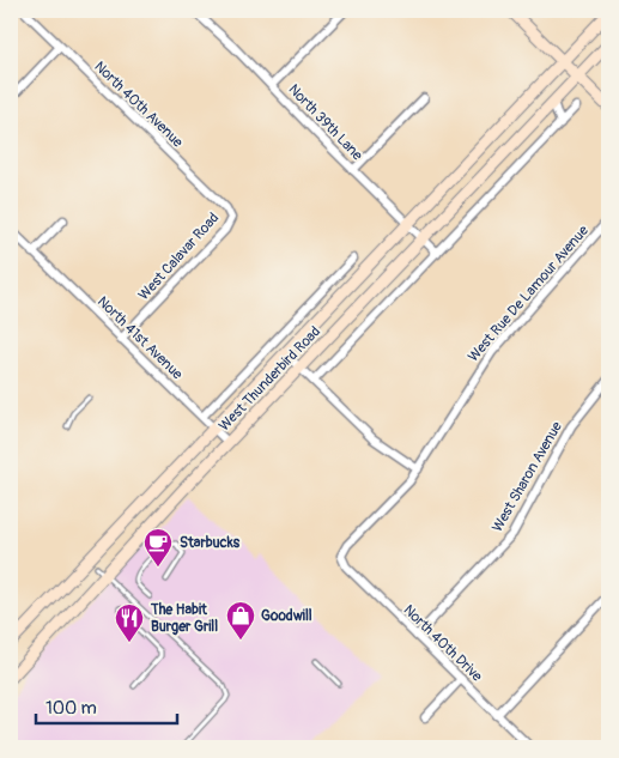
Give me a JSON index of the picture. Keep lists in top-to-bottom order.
{
  "streets": {
    "main road": ["West Thunderbird Road"],
    "street": [
      "North 40th Avenue",
      "North 39th Lane",
      "West Calavar Road",
      "West Rue De Lamour Avenue",
      "North 41st Avenue",
      "West Sharon Avenue",
      "North 40th Drive"
    ]
  },
  "crossings": [
    ["North 40th Avenue", "West Calavar Road"],
    ["North 39th Lane", "West Thunderbird Road"],
    ["West Calavar Road", "North 41st Avenue"],
    ["West Rue De Lamour Avenue", "North 40th Drive"],
    ["North 41st Avenue", "West Thunderbird Road"],
    ["West Sharon Avenue", "North 40th Drive"]
  ],
  "places": {
    "cafe": ["Starbucks"],
    "shop": ["Goodwill"],
    "restaurant": ["The Habit Burger Grill"]
  },
  "scale_bar": "100 m"
}
